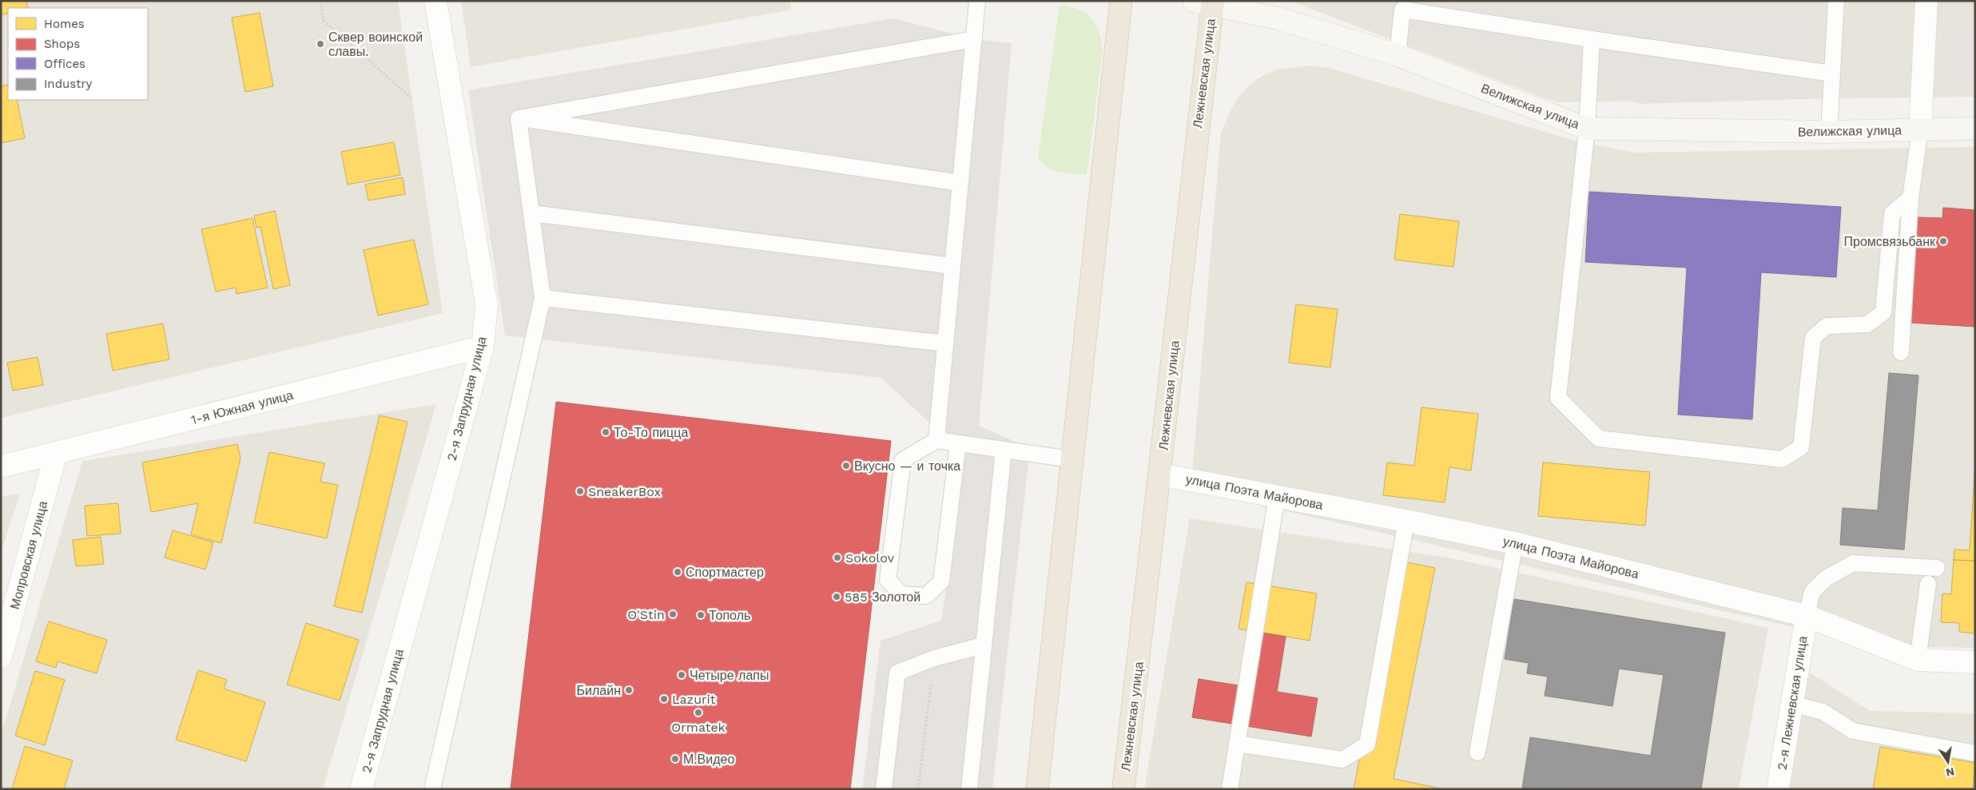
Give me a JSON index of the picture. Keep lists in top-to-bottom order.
{
  "streets": {
    "highway": ["Лежневская улица"],
    "main road": ["Велижская улица"],
    "street": [
      "2-я Запрудная улица",
      "1-я Южная улица",
      "улица Поэта Майорова",
      "Мопровская улица",
      "2-я Лежневская улица"
    ]
  },
  "crossings": [
    ["Лежневская улица", "Велижская улица"],
    ["Лежневская улица", "улица Поэта Майорова"],
    ["2-я Запрудная улица", "1-я Южная улица"],
    ["1-я Южная улица", "Мопровская улица"],
    ["улица Поэта Майорова", "2-я Лежневская улица"]
  ],
  "places": [
    "Сквер воинской славы.",
    "Промсвязьбанк",
    "То-То пицца",
    "Вкусно — и точка",
    "SneakerBox",
    "Sokolov",
    "Спортмастер",
    "585 Золотой",
    "O'Stin",
    "Тополь",
    "Четыре лапы",
    "Билайн",
    "Lazurit",
    "Ormatek",
    "М.Видео"
  ],
  "legend": [
    "Homes",
    "Shops",
    "Offices",
    "Industry"
  ],
  "north": "bottom"
}
